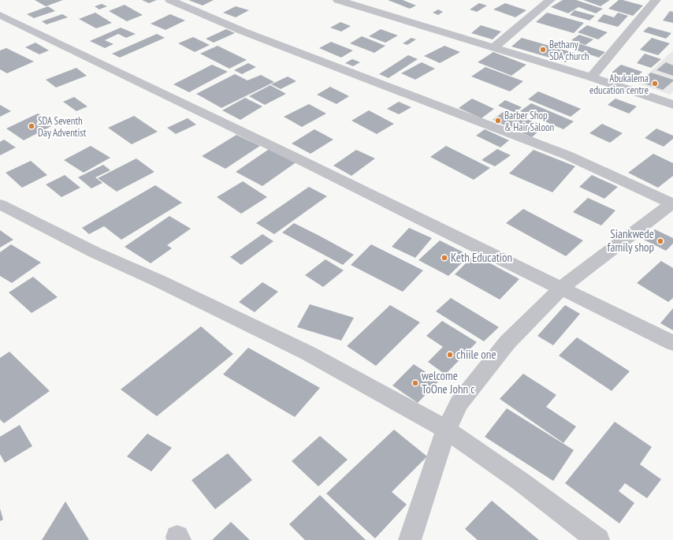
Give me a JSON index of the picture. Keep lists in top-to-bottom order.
{
  "places": [
    "Bethany SDA church",
    "Abukalema education centre",
    "Barber Shop & Hair Saloon",
    "SDA Seventh Day Adventist",
    "Siankwede family shop",
    "Keth Education",
    "chiile one",
    "welcome ToOne John c"
  ]
}
